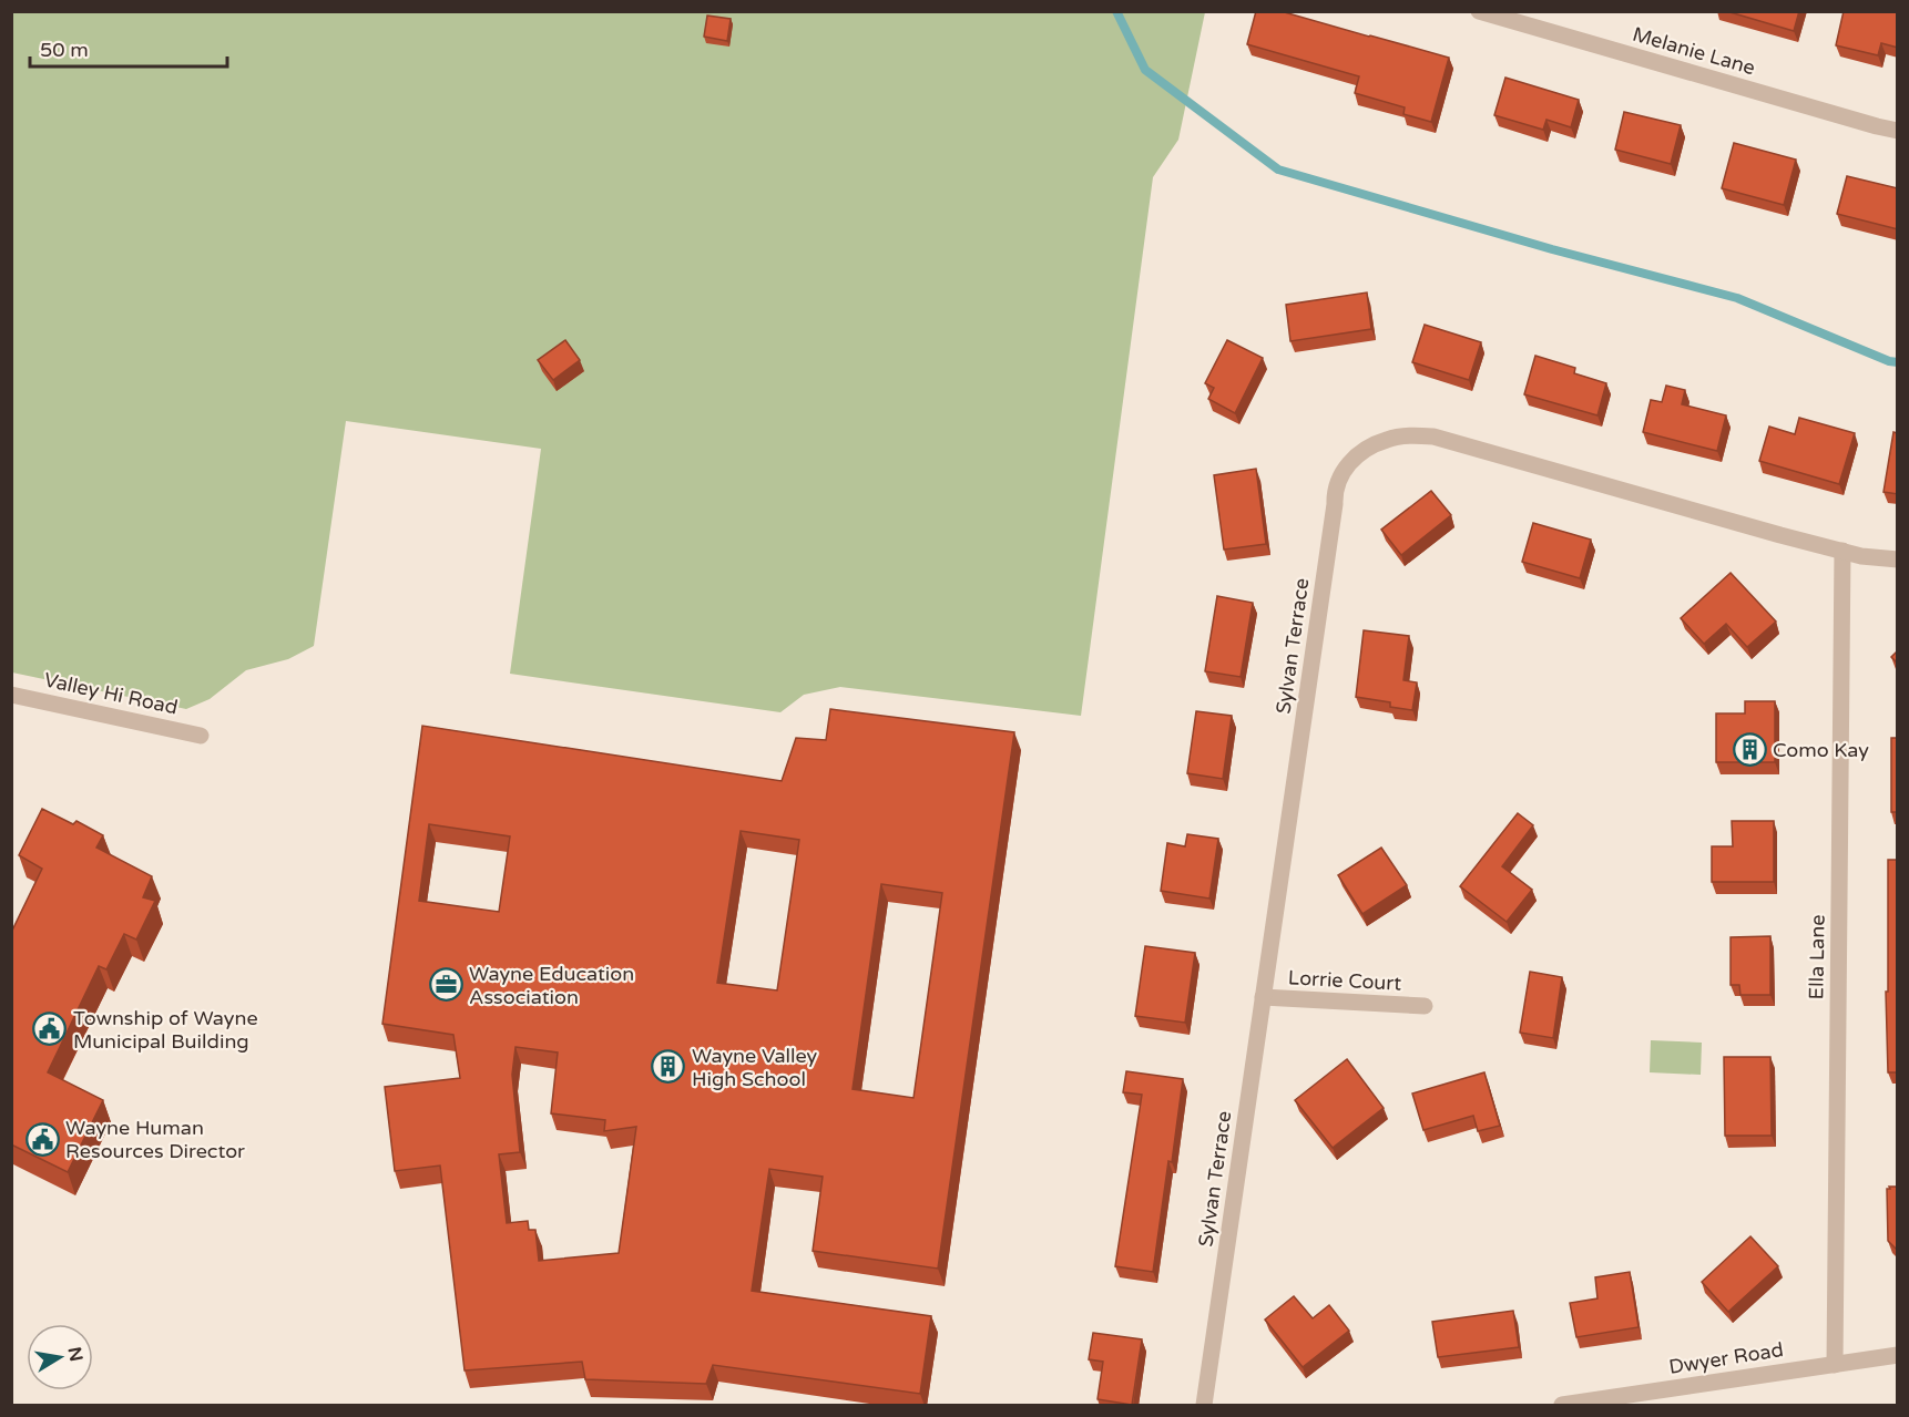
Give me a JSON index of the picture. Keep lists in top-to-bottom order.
{
  "streets": {
    "street": [
      "Melanie Lane",
      "Sylvan Terrace",
      "Valley Hi Road",
      "Ella Lane",
      "Lorrie Court",
      "Dwyer Road"
    ]
  },
  "crossings": [
    ["Sylvan Terrace", "Ella Lane"],
    ["Sylvan Terrace", "Lorrie Court"],
    ["Ella Lane", "Dwyer Road"]
  ],
  "places": {
    "building": ["Como Kay", "Wayne Valley High School"],
    "office": ["Wayne Education Association"],
    "public building": ["Township of Wayne Municipal Building", "Wayne Human Resources Director"]
  },
  "scale_bar": "50 m",
  "north": "right"
}
